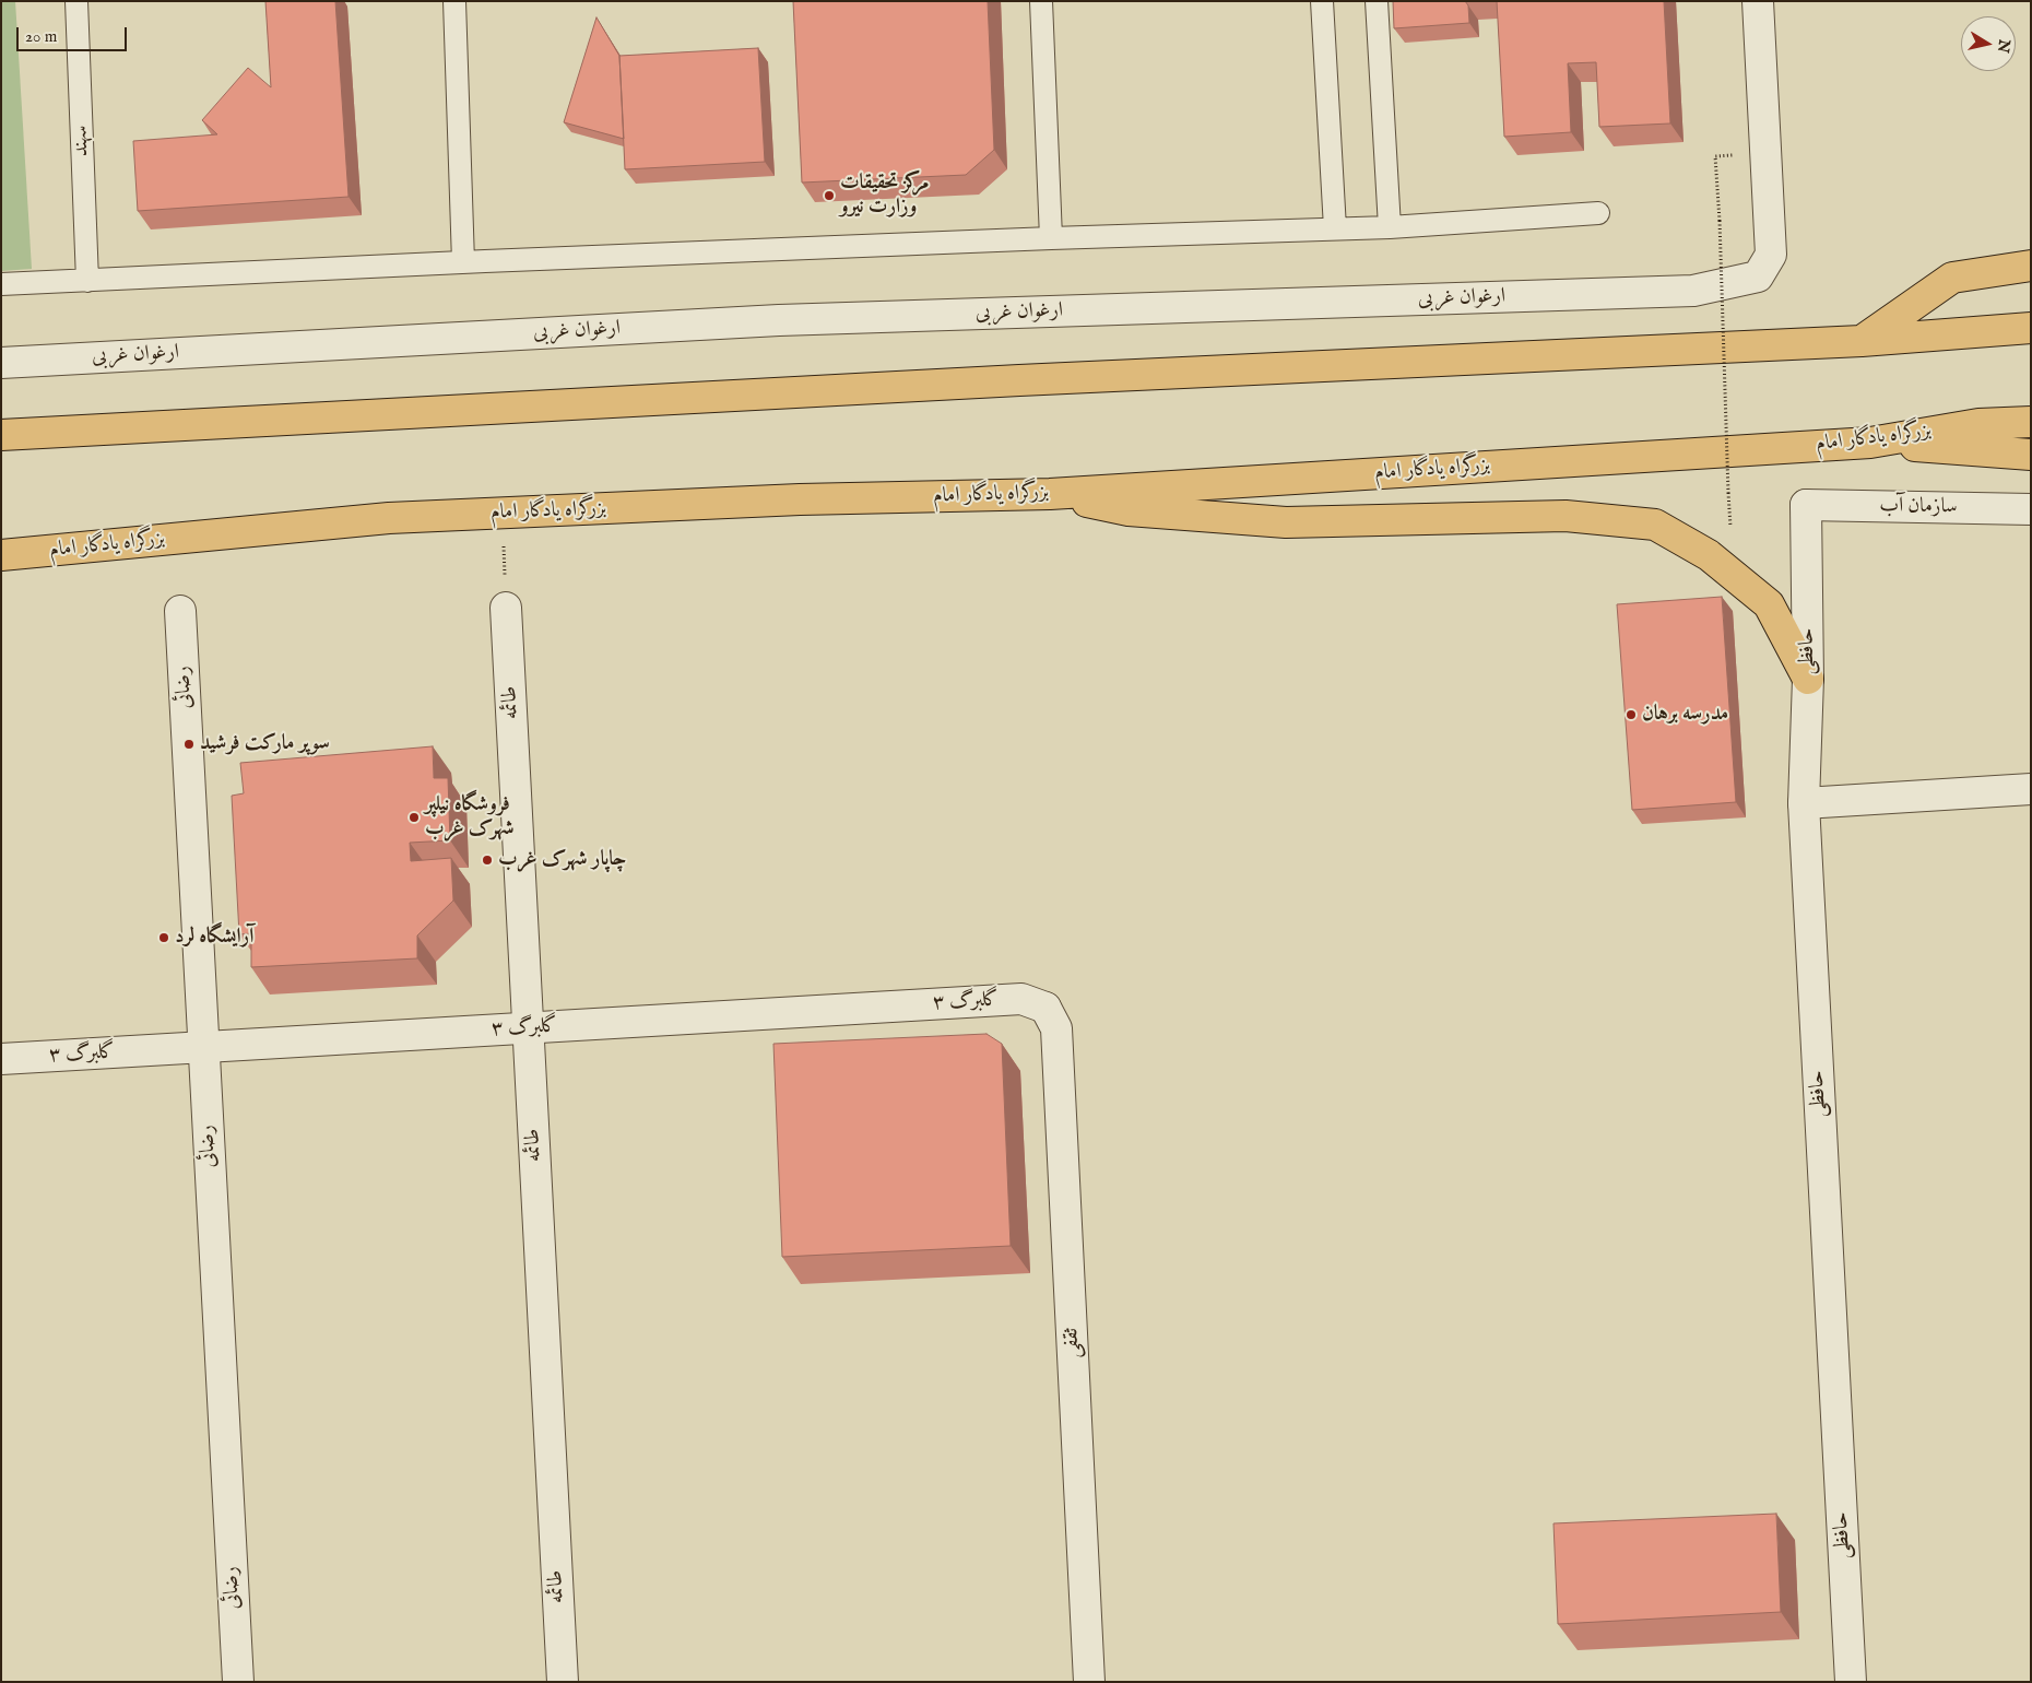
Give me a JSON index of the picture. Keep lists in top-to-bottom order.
{
  "streets": {
    "highway": ["بزرگراه یادگار امام"],
    "street": [
      "ارغوان غربی",
      "سازمان آب",
      "حافظی",
      "رضائی",
      "طائمه",
      "گلبرگ ۳",
      "ثقفی"
    ],
    "lane": ["سهند"]
  },
  "crossings": [
    ["سازمان آب", "حافظی"],
    ["رضائی", "گلبرگ ۳"],
    ["طائمه", "گلبرگ ۳"],
    ["گلبرگ ۳", "ثقفی"]
  ],
  "places": [
    "مرکز تحقیقات وزارت نیرو",
    "مدرسه برهان",
    "سوپر مارکت فرشید",
    "فروشگاه نیلپر شهرک غرب",
    "چاپار شهرک غرب",
    "آرایشگاه لرد"
  ],
  "scale_bar": "20 m",
  "north": "right"
}
